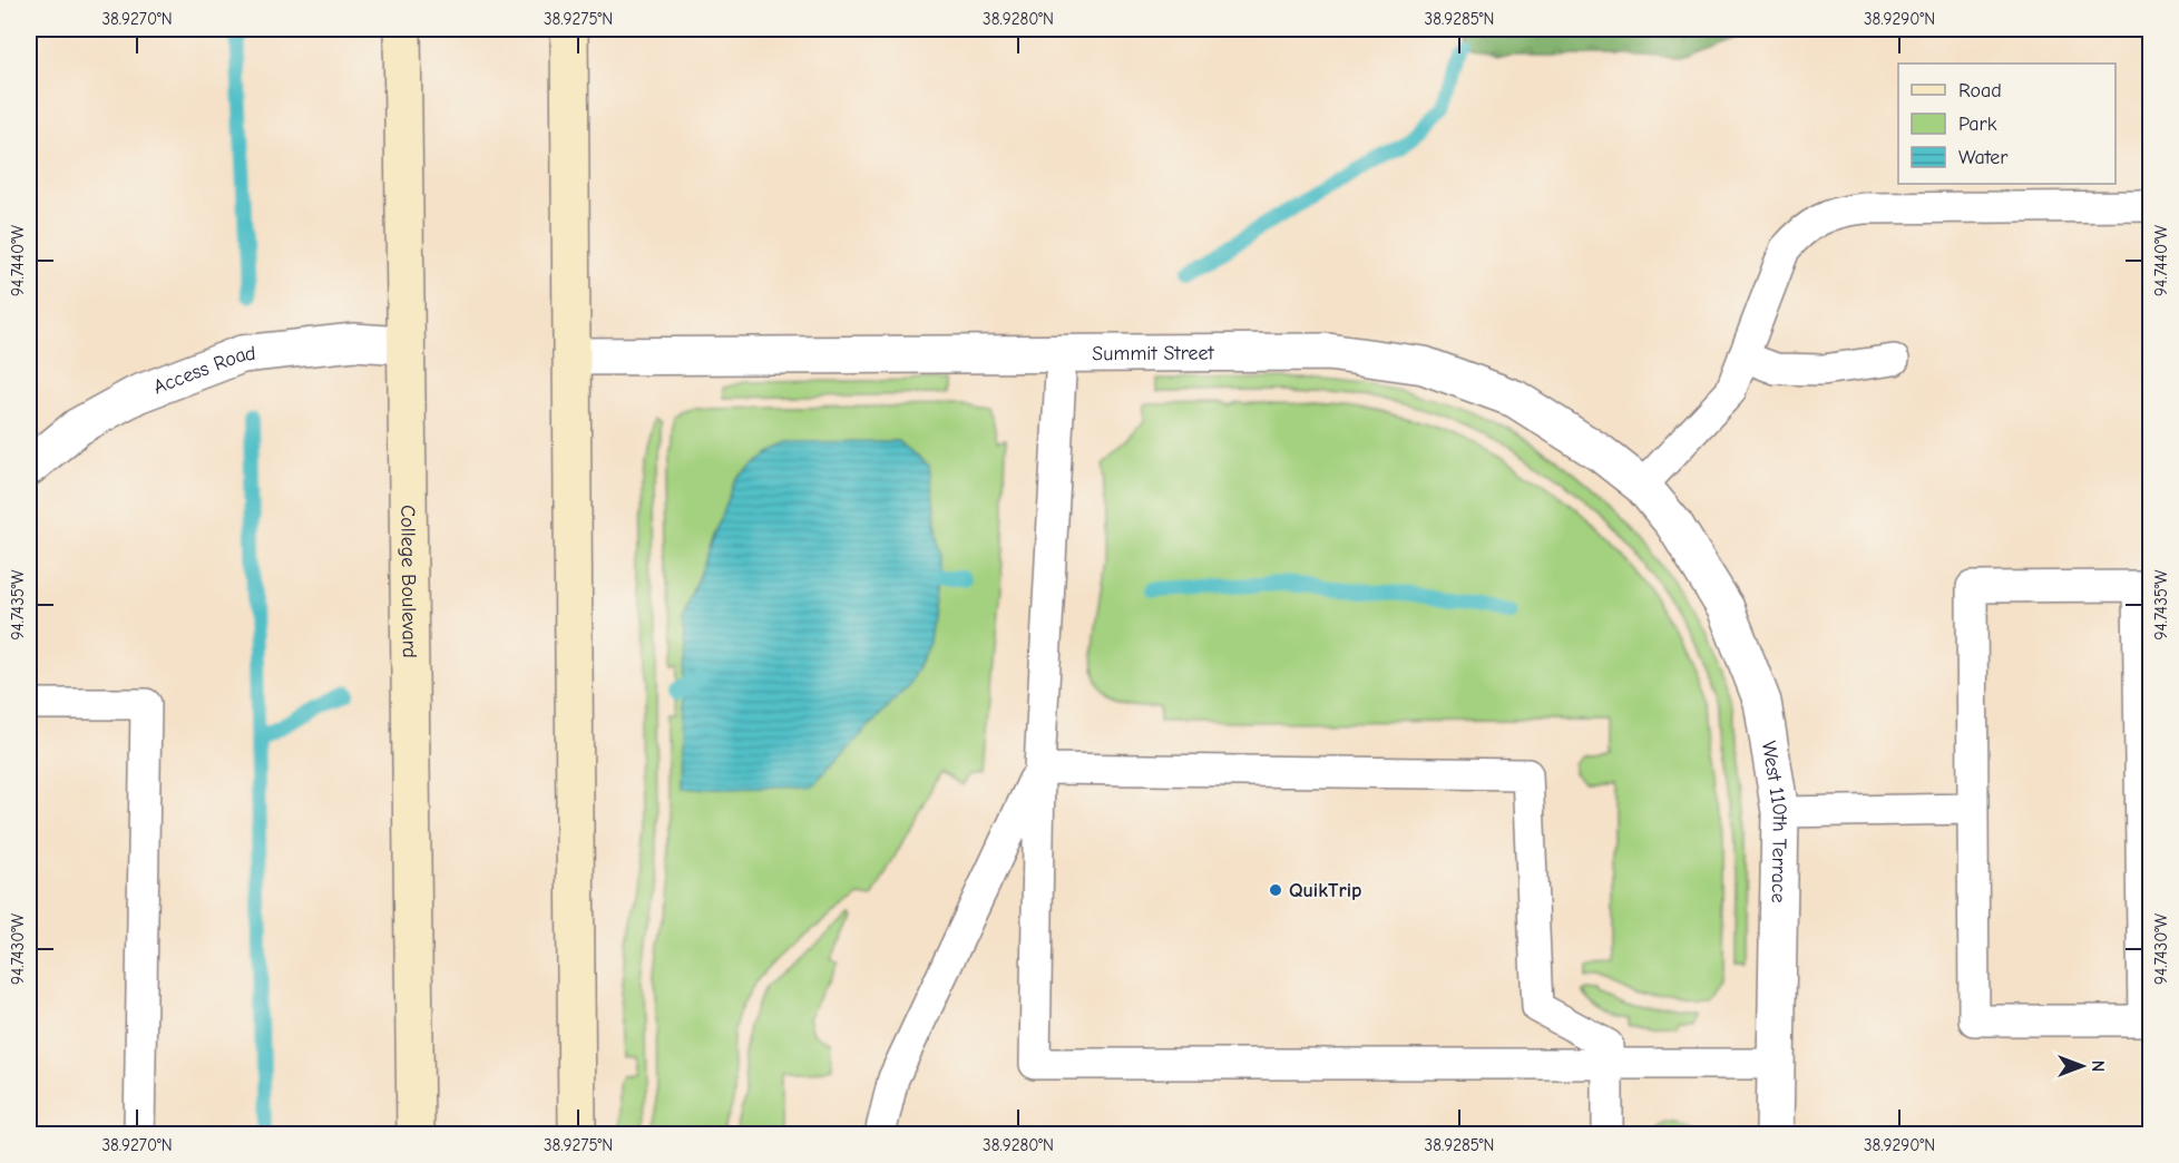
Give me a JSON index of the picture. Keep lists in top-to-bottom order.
{
  "streets": {
    "main road": ["College Boulevard"],
    "street": ["Summit Street", "Access Road", "West 110th Terrace"]
  },
  "crossings": [
    ["Summit Street", "West 110th Terrace"],
    ["Access Road", "College Boulevard"]
  ],
  "places": ["QuikTrip"],
  "legend": ["Road", "Park", "Water"],
  "north": "right",
  "coordinates": [
    "38.9270°N",
    "38.9275°N",
    "38.9280°N",
    "38.9285°N",
    "38.9290°N",
    "94.7440°W",
    "94.7435°W",
    "94.7430°W"
  ]
}
